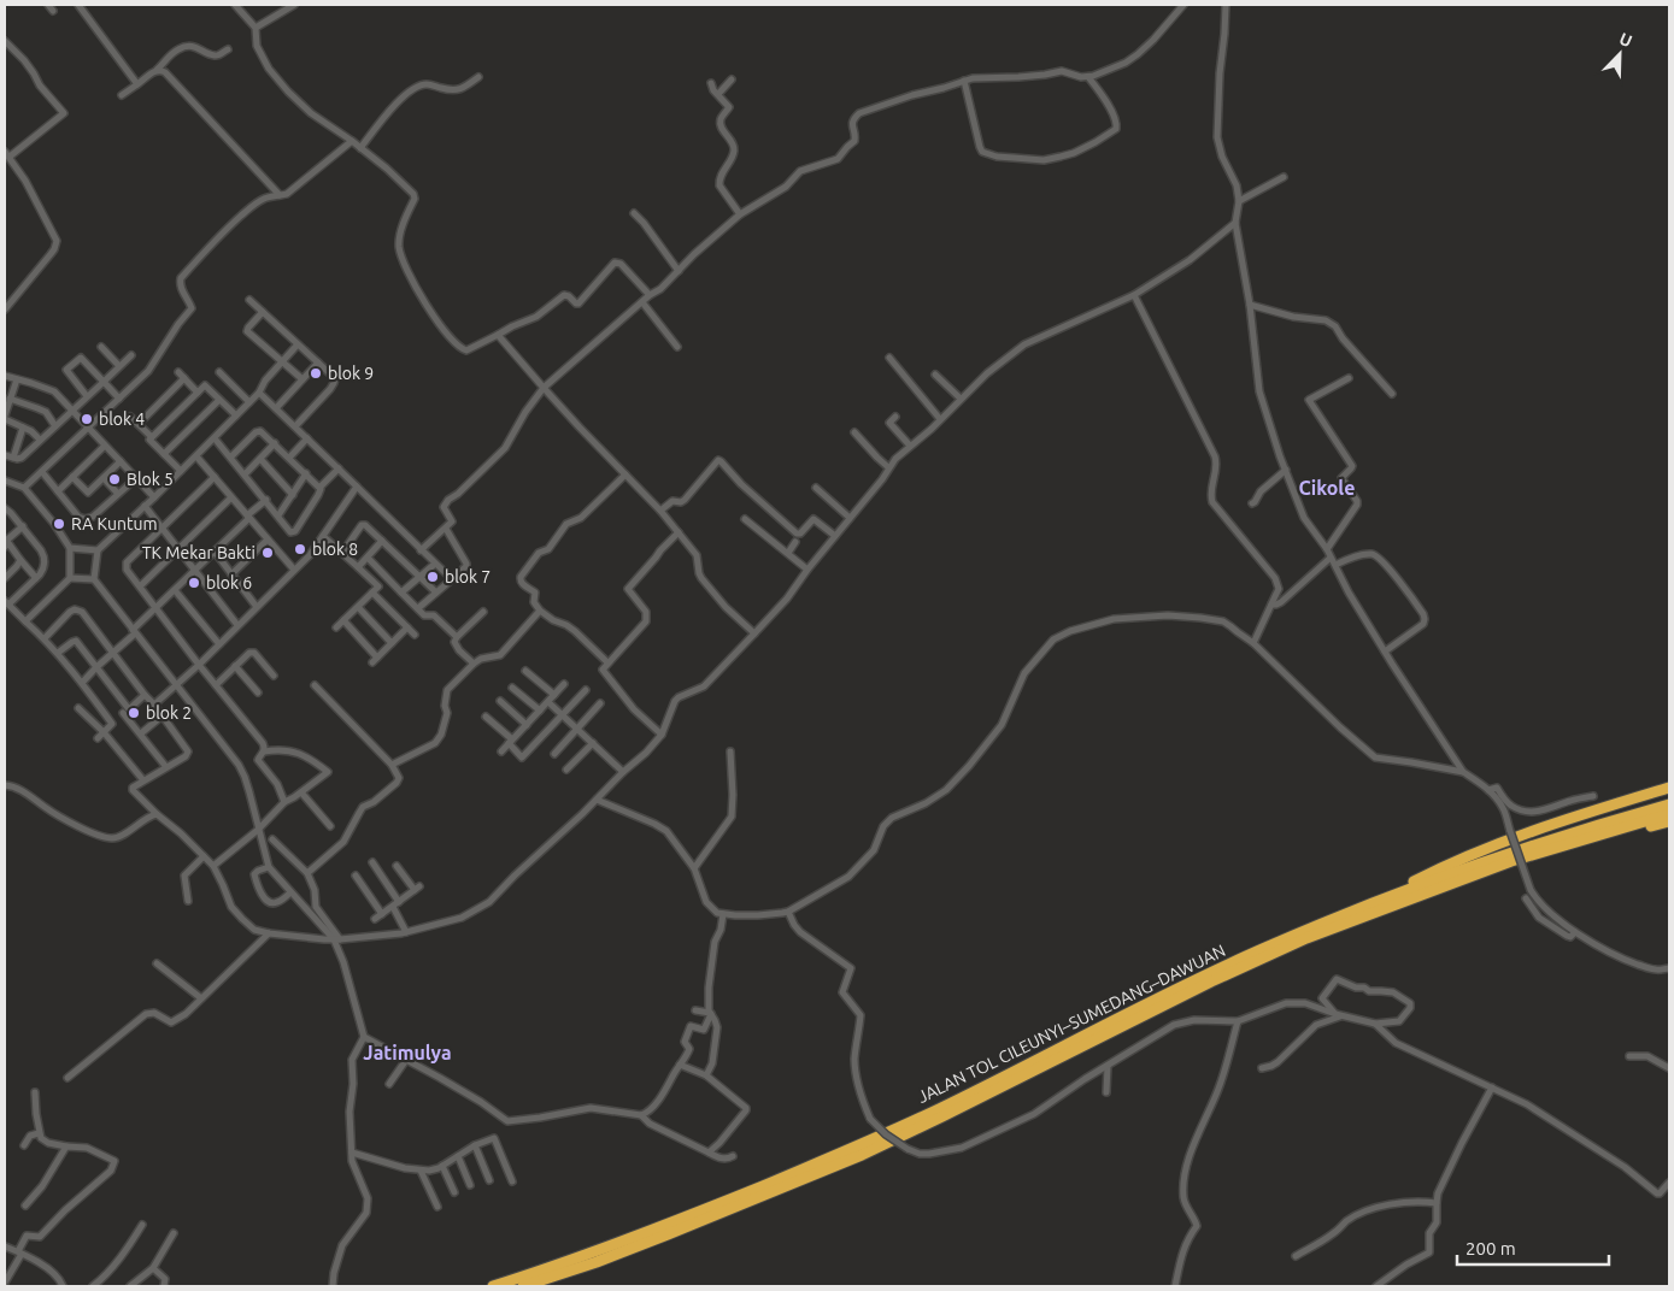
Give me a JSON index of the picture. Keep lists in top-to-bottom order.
{
  "streets": {
    "highway": ["JALAN TOL CILEUNYI–SUMEDANG–DAWUAN"]
  },
  "districts": ["Cikole", "Jatimulya"],
  "places": [
    "blok 9",
    "blok 4",
    "Blok 5",
    "RA Kuntum",
    "blok 8",
    "TK Mekar Bakti",
    "blok 7",
    "blok 6",
    "blok 2"
  ],
  "scale_bar": "200 m",
  "north": "top right"
}
